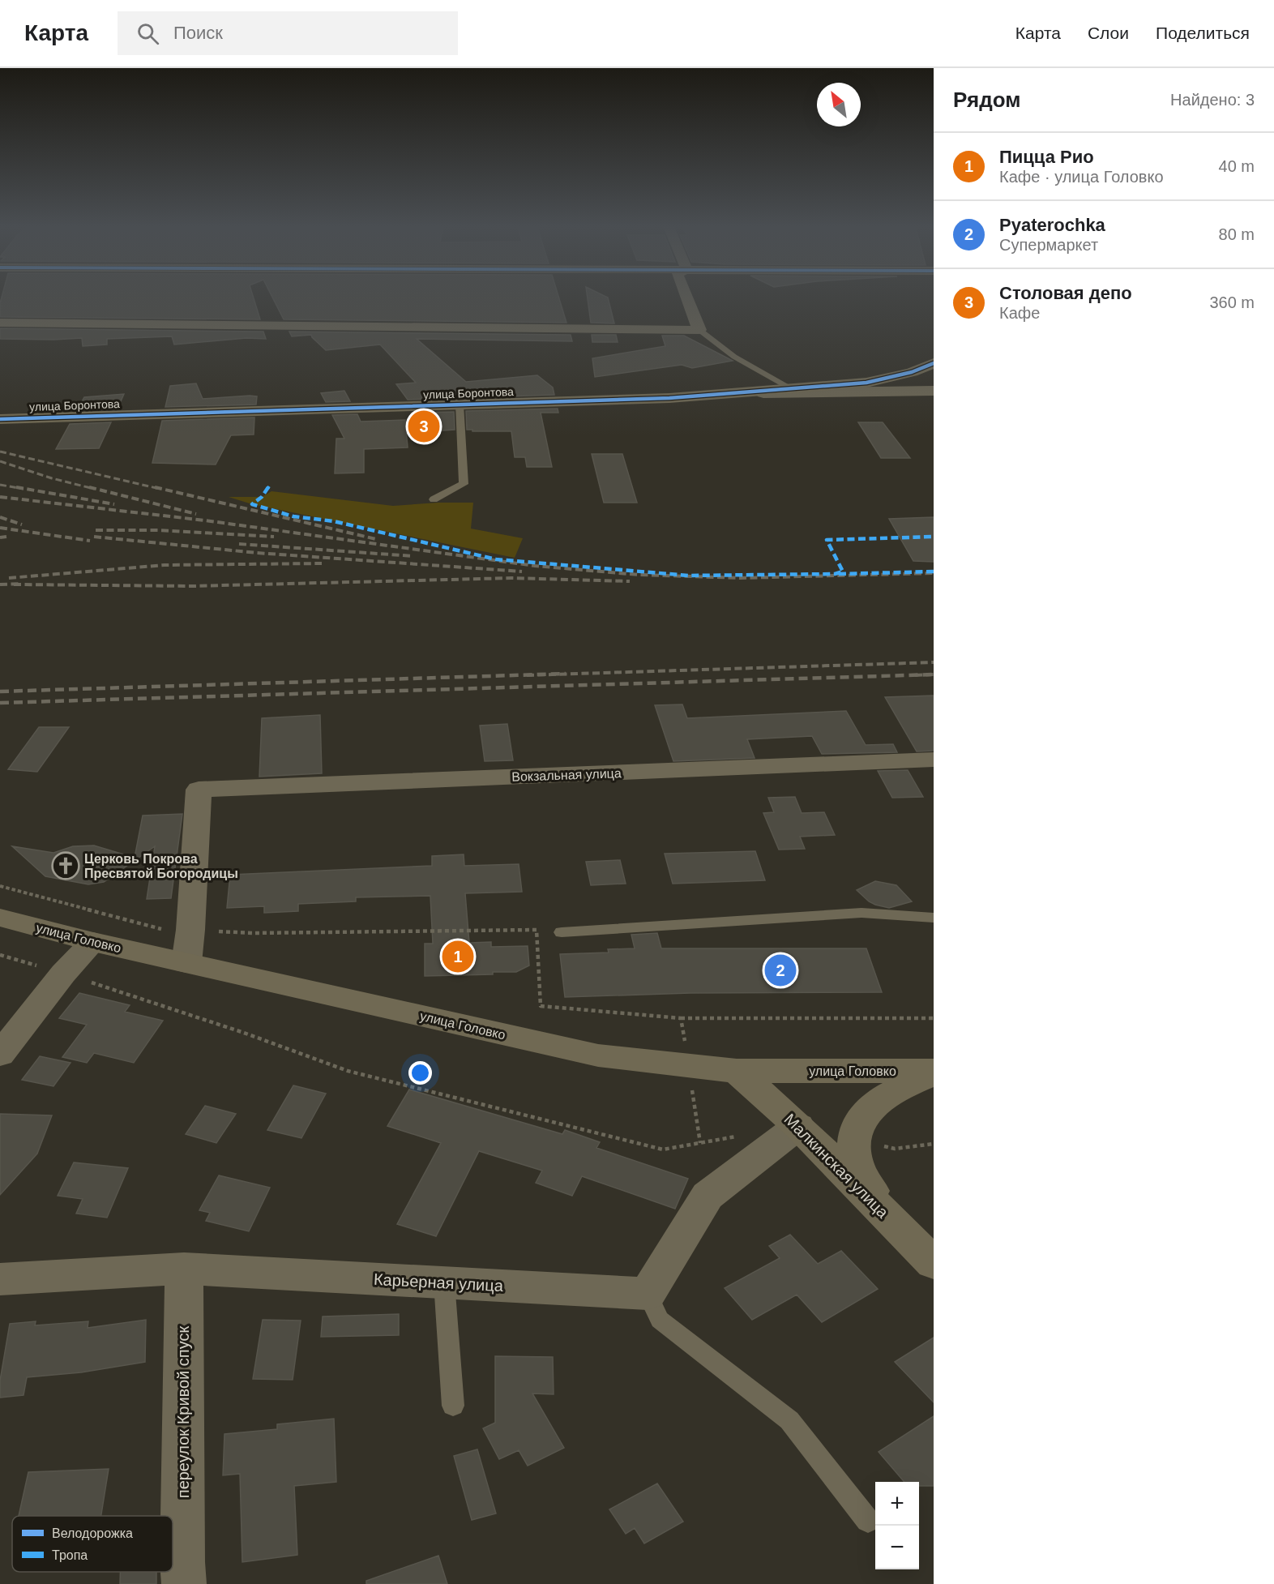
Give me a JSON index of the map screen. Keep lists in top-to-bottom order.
{
  "streets": {
    "street": [
      "улица Боронтова",
      "Вокзальная улица",
      "улица Головко",
      "Малкинская улица",
      "Карьерная улица",
      "переулок Кривой спуск"
    ]
  },
  "crossings": [
    ["улица Головко", "Малкинская улица"],
    ["Карьерная улица", "переулок Кривой спуск"]
  ],
  "places": {
    "church": ["Церковь Покрова Пресвятой Богородицы"]
  },
  "legend": ["Велодорожка", "Тропа"],
  "north": "top left",
  "page": {
    "header": "Карта",
    "search": "Поиск",
    "nav": ["Карта", "Слои", "Поделиться"],
    "heading": ["Рядом", "Найдено: 3"],
    "list": [
      {
        "mark": "1",
        "name": "Пицца Рио",
        "note": "Кафе · улица Головко",
        "value": "40 m"
      },
      {
        "mark": "2",
        "name": "Pyaterochka",
        "note": "Супермаркет",
        "value": "80 m"
      },
      {
        "mark": "3",
        "name": "Столовая депо",
        "note": "Кафе",
        "value": "360 m"
      }
    ],
    "pins": ["3", "1", "2"],
    "map_buttons": ["+", "−"]
  }
}
